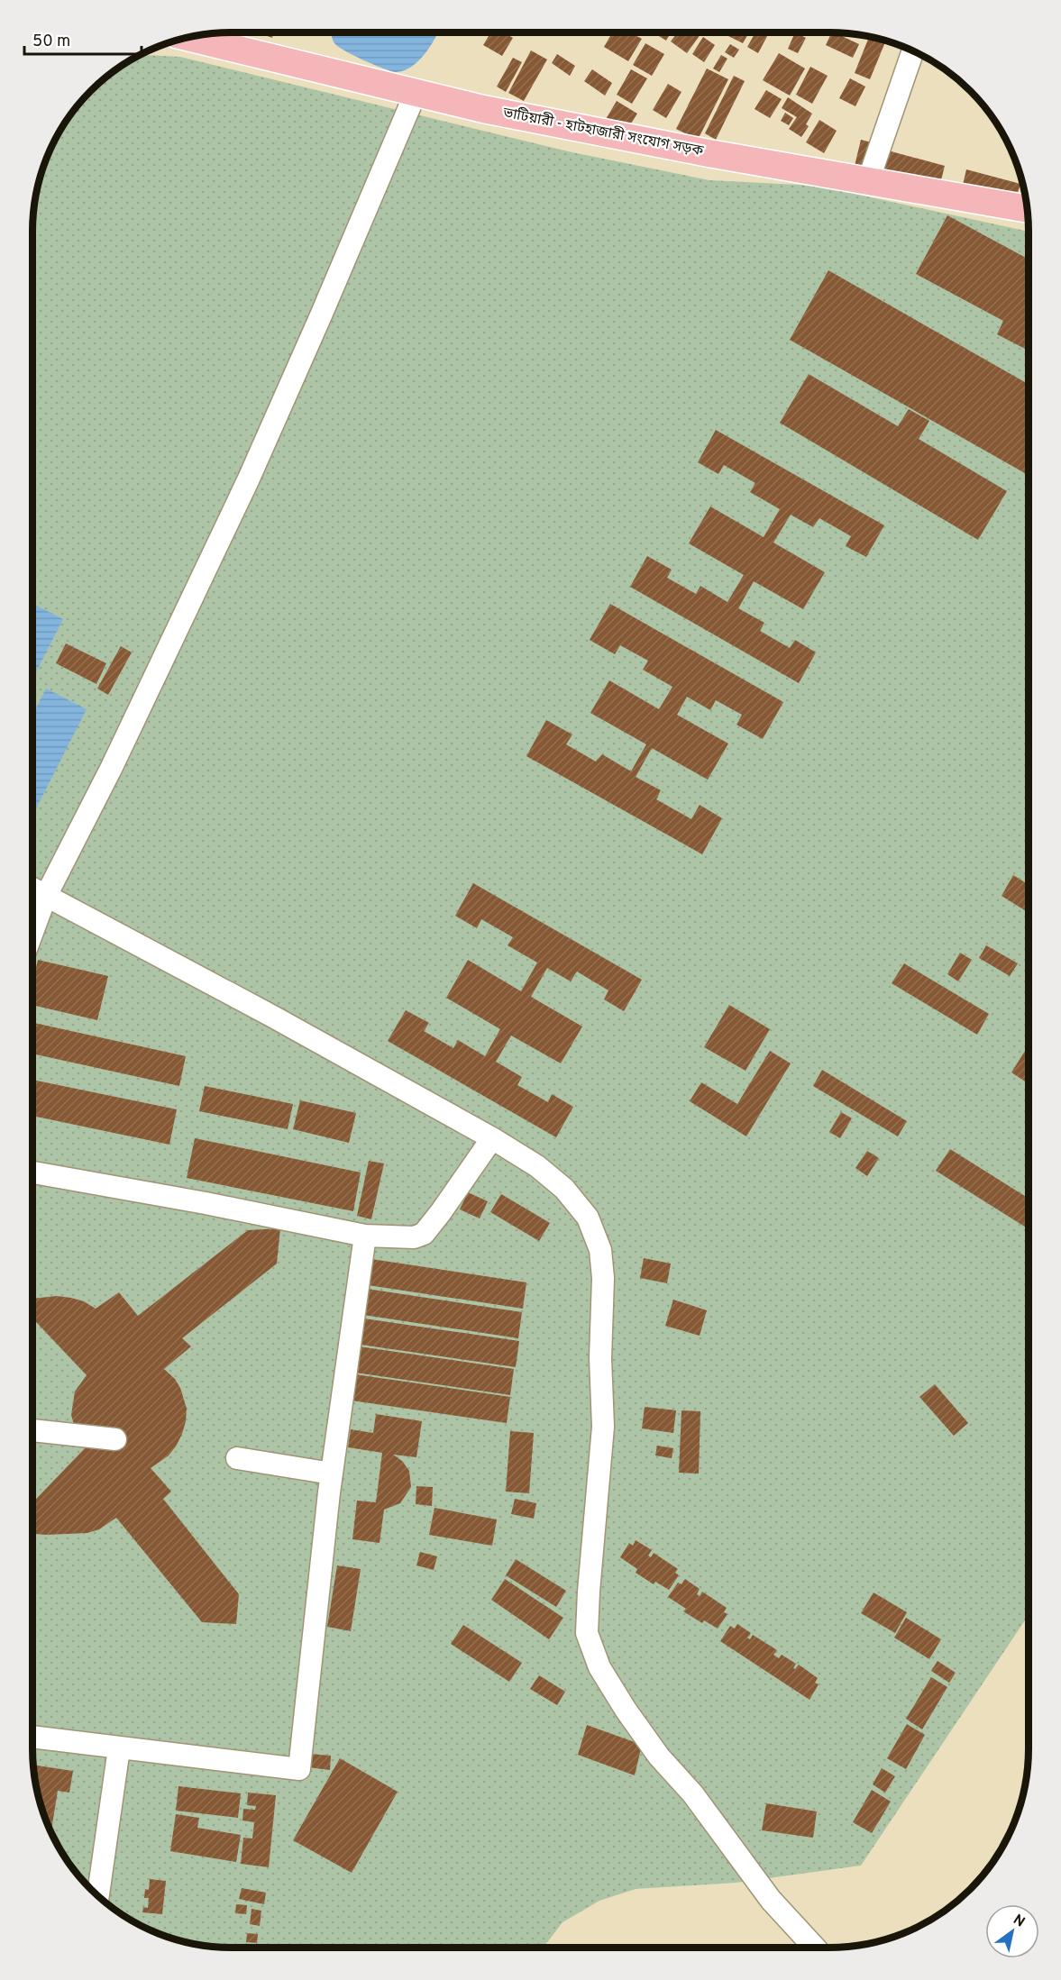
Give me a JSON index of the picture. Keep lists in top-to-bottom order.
{
  "streets": {
    "main road": ["ভাটিয়ারী - হাটহাজারী সংযোগ সড়ক"]
  },
  "scale_bar": "50 m",
  "north": "top right"
}
